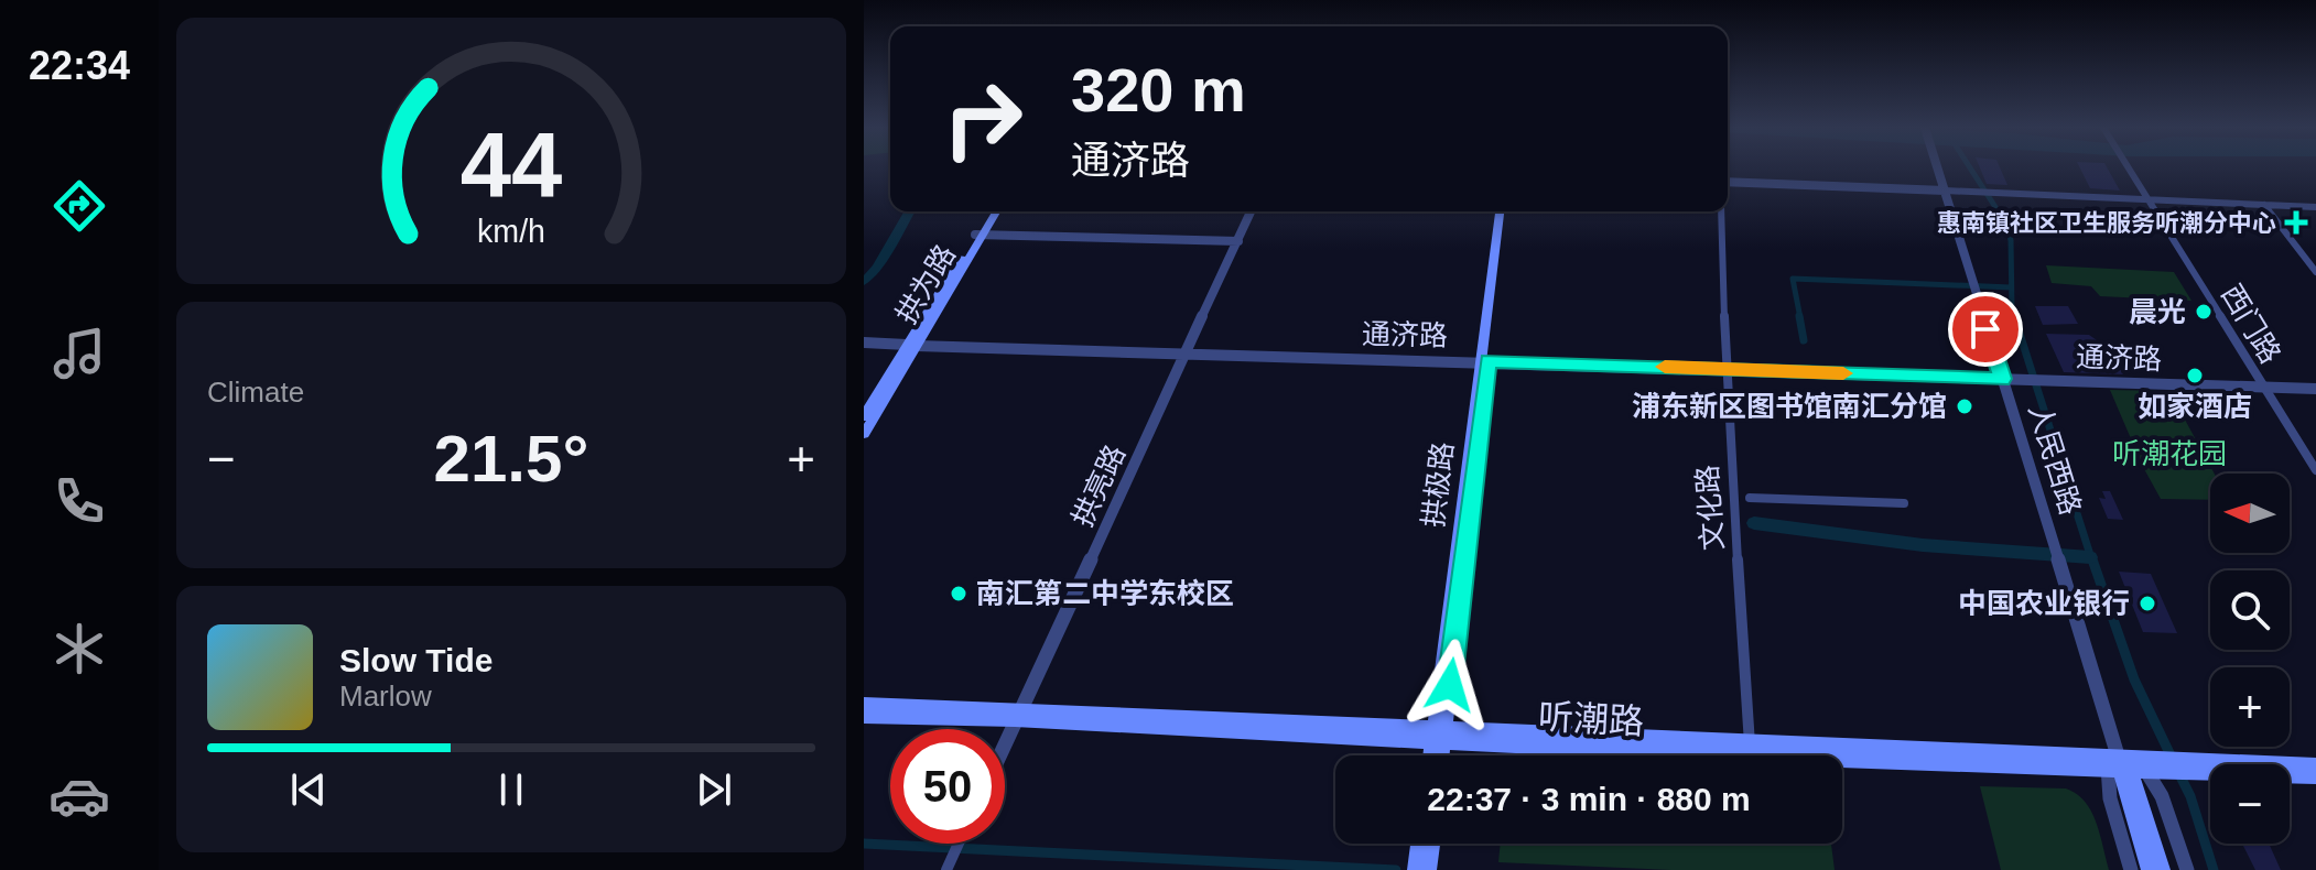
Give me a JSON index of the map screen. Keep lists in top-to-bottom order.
{
  "streets": {
    "main road": [
      "拱为路",
      "人民西路",
      "拱极路",
      "听潮路"
    ],
    "street": [
      "西门路",
      "通济路",
      "拱亮路",
      "文化路"
    ]
  },
  "crossings": [
    ["拱为路", "通济路"],
    ["西门路", "通济路"],
    ["通济路", "人民西路"],
    ["通济路", "拱极路"],
    ["通济路", "拱亮路"],
    ["通济路", "文化路"],
    ["人民西路", "听潮路"],
    ["拱极路", "听潮路"],
    ["拱亮路", "听潮路"],
    ["文化路", "听潮路"]
  ],
  "parks": ["听潮花园"],
  "places": {
    "health": ["惠南镇社区卫生服务听潮分中心"],
    "other": [
      "晨光",
      "如家酒店",
      "浦东新区图书馆南汇分馆",
      "南汇第二中学东校区",
      "中国农业银行"
    ]
  },
  "north": "left",
  "page": {
    "tabs": "22:34",
    "turn": ["320 m", "通济路"],
    "tile": "Climate",
    "heat": ["−", "21.5°", "+"],
    "map_buttons": ["+", "−"],
    "song": ["Slow Tide", "Marlow"],
    "limit": "50",
    "trip": "22:37 · 3 min · 880 m",
    "gauge": ["44", "km/h"]
  }
}
